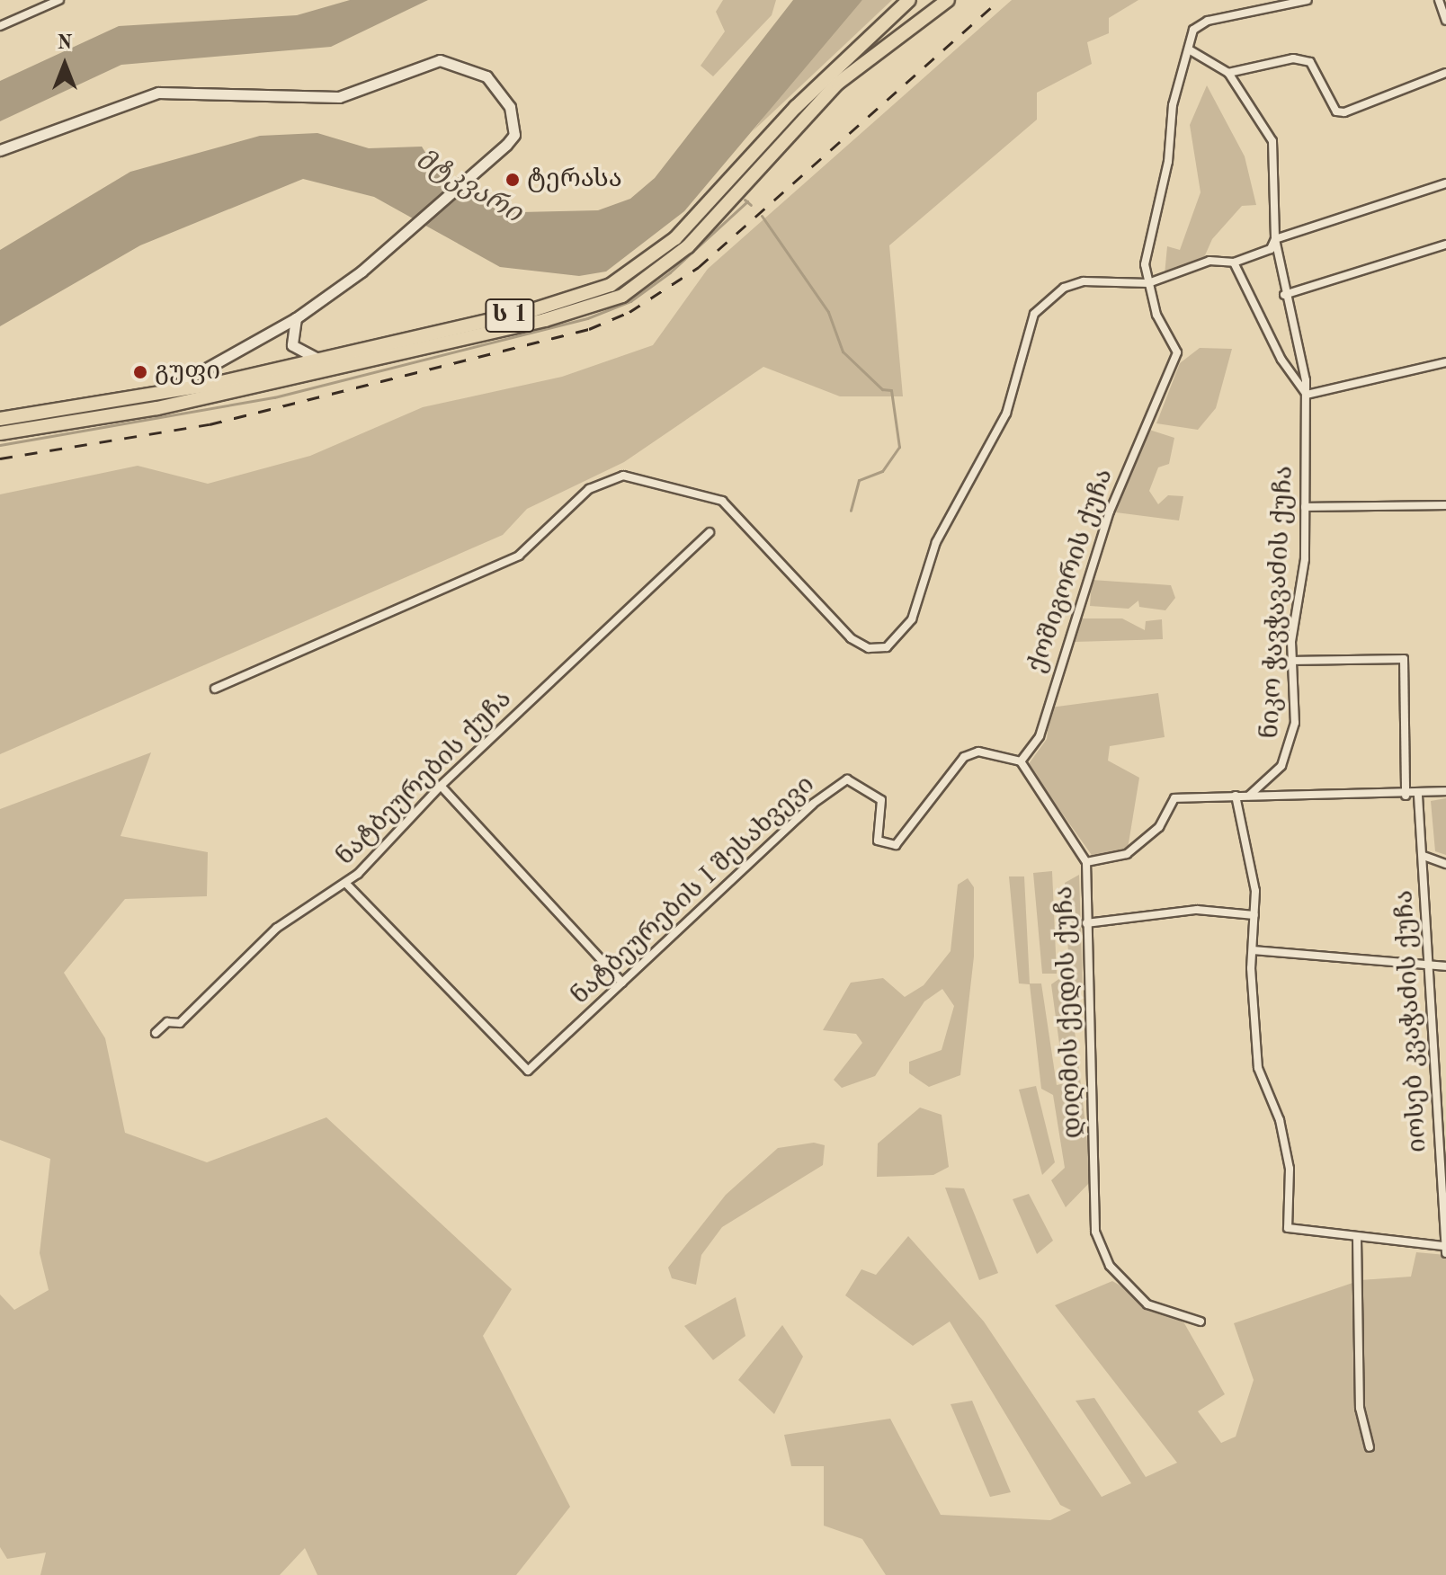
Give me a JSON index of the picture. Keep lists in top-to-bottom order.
{
  "streets": {
    "highway": ["ს 1"],
    "street": [
      "ქოშიგორის ქუჩა",
      "ნიკო ჭავჭავაძის ქუჩა",
      "ნატბეურების ქუჩა",
      "ნატბეურების I შესახვევი",
      "დიღმის ქედის ქუჩა",
      "იოსებ კვაჭაძის ქუჩა"
    ]
  },
  "crossings": [
    ["ქოშიგორის ქუჩა", "ნატბეურების I შესახვევი"],
    ["ნიკო ჭავჭავაძის ქუჩა", "დიღმის ქედის ქუჩა"],
    ["ნატბეურების ქუჩა", "ნატბეურების I შესახვევი"],
    ["დიღმის ქედის ქუჩა", "იოსებ კვაჭაძის ქუჩა"]
  ],
  "water": ["მტკვარი"],
  "places": ["ტერასა", "გუფი"],
  "north": "top"
}
